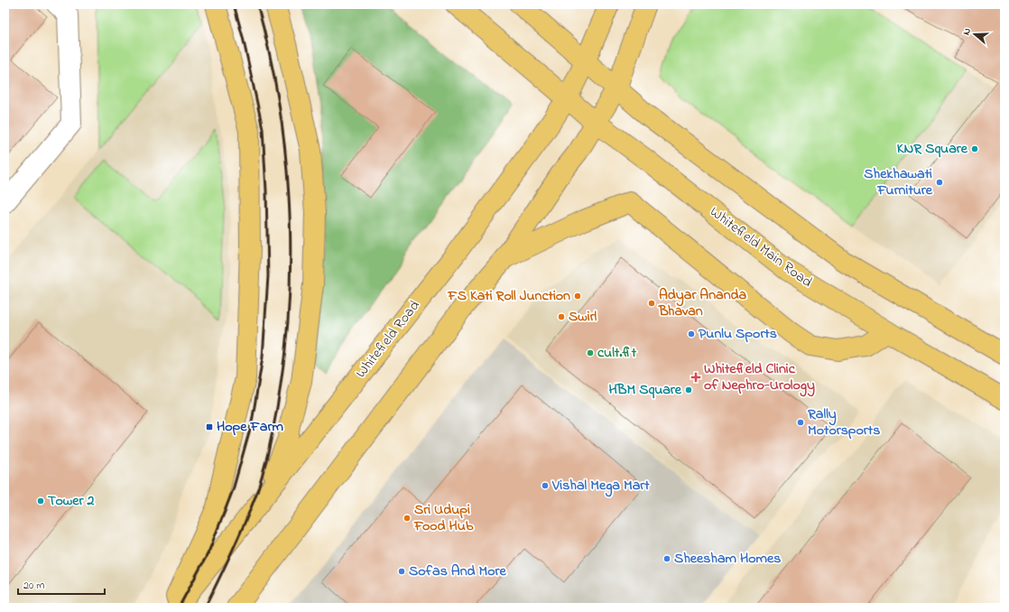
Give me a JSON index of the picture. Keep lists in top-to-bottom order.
{
  "streets": {
    "main road": ["Whitefield Main Road", "Whitefield Road"]
  },
  "crossings": [
    ["Whitefield Main Road", "Whitefield Road"]
  ],
  "places": {
    "other": [
      "KNR Square",
      "Shekhawati Furniture",
      "FS Kati Roll Junction",
      "Adyar Ananda Bhavan",
      "Swirl",
      "Punlu Sports",
      "cult.fit",
      "HBM Square",
      "Rally Motorsports",
      "Vishal Mega Mart",
      "Tower 2",
      "Sri Udupi Food Hub",
      "Sheesham Homes",
      "Sofas And More"
    ],
    "health": ["Whitefield Clinic of Nephro-Urology"],
    "transit": ["Hope Farm"]
  },
  "scale_bar": "20 m",
  "north": "left"
}
